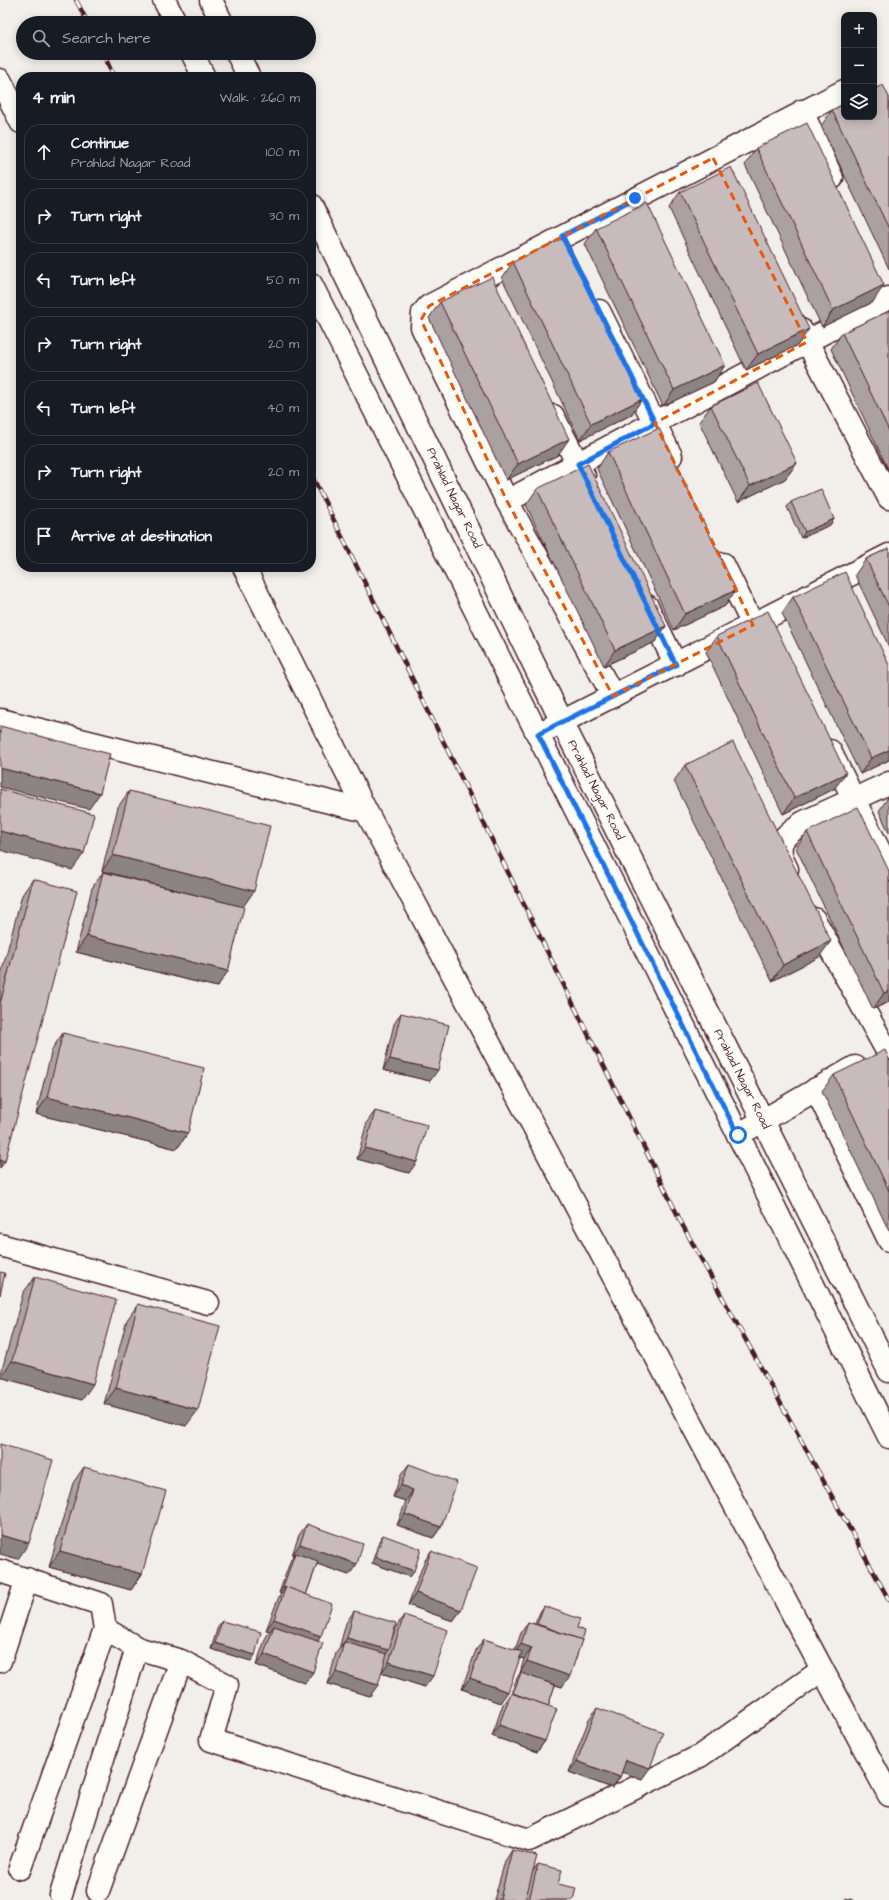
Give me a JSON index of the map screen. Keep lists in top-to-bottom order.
{
  "streets": {
    "street": ["Prahlad Nagar Road"]
  },
  "page": {
    "map_buttons": ["+", "−"],
    "search": "Search here",
    "heading": ["4 min", "Walk · 260 m"],
    "list": [
      ["Continue", "Prahlad Nagar Road", "100 m"],
      ["Turn right", "30 m"],
      ["Turn left", "50 m"],
      ["Turn right", "20 m"],
      ["Turn left", "40 m"],
      ["Turn right", "20 m"],
      "Arrive at destination"
    ]
  }
}
